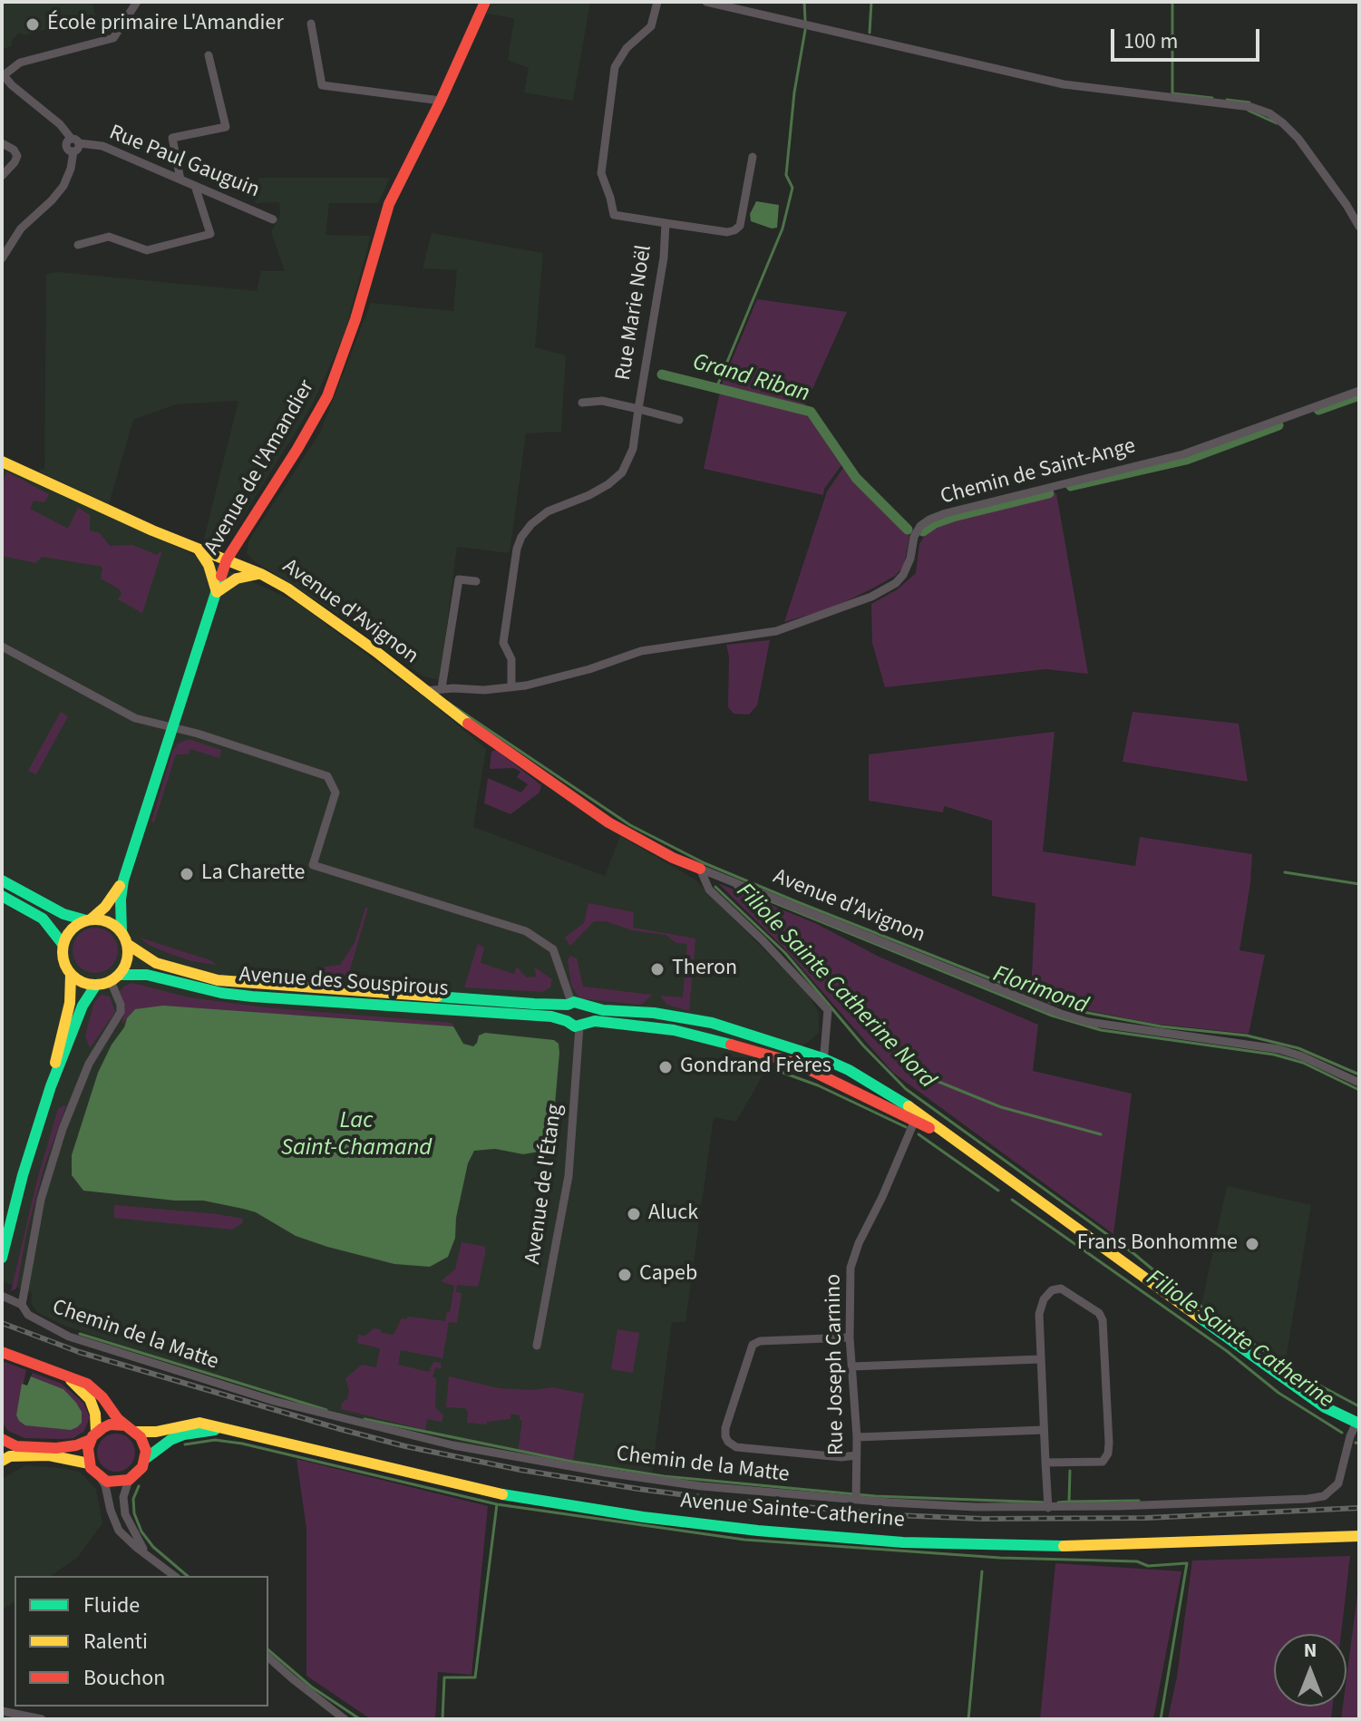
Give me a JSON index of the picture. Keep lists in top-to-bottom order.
{
  "streets": {
    "main road": [
      "Avenue de l'Amandier",
      "Avenue d'Avignon",
      "Avenue des Souspirous",
      "Avenue Sainte-Catherine"
    ],
    "street": [
      "Rue Paul Gauguin",
      "Rue Marie Noël",
      "Chemin de Saint-Ange",
      "Avenue de l'Étang",
      "Chemin de la Matte",
      "Rue Joseph Carnino"
    ]
  },
  "crossings": [
    ["Rue Marie Noël", "Chemin de Saint-Ange"],
    ["Avenue de l'Amandier", "Avenue d'Avignon"],
    ["Avenue de l'Amandier", "Avenue des Souspirous"],
    ["Chemin de Saint-Ange", "Avenue d'Avignon"],
    ["Avenue des Souspirous", "Avenue de l'Étang"],
    ["Chemin de la Matte", "Rue Joseph Carnino"]
  ],
  "water": [
    "Grand Riban",
    "Filiole Sainte Catherine Nord",
    "Florimond",
    "Lac Saint-Chamand",
    "Filiole Sainte Catherine"
  ],
  "places": [
    "École primaire L'Amandier",
    "La Charette",
    "Theron",
    "Gondrand Frères",
    "Aluck",
    "Frans Bonhomme",
    "Capeb"
  ],
  "legend": ["Fluide", "Ralenti", "Bouchon"],
  "scale_bar": "100 m",
  "north": "top"
}
